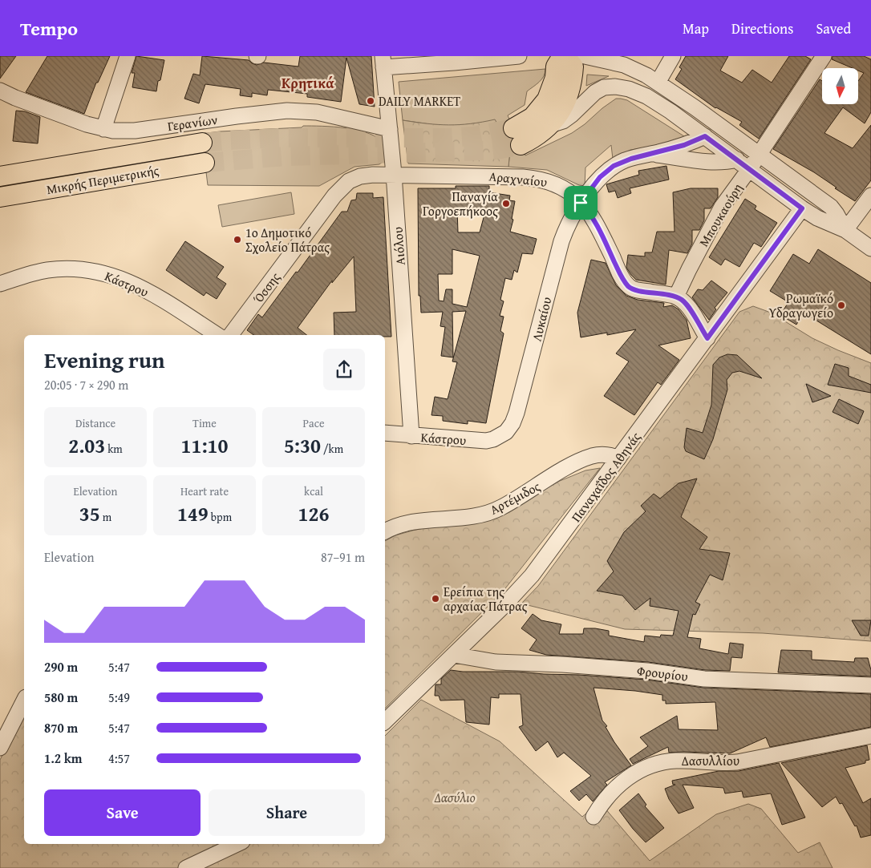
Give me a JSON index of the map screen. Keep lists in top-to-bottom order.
{
  "streets": {
    "main road": ["Μικρής Περιμετρικής"],
    "street": [
      "Γερανίων",
      "Αραχναίου",
      "Μπουκαούρη",
      "Αιόλου",
      "Κάστρου",
      "Όσσης",
      "Λυκαίου",
      "Παναχαΐδος Αθηνάς",
      "Αρτέμιδος",
      "Φρουρίου",
      "Δασυλλίου"
    ]
  },
  "crossings": [
    ["Γερανίων", "Αιόλου"],
    ["Αραχναίου", "Μπουκαούρη"],
    ["Αραχναίου", "Αιόλου"],
    ["Αραχναίου", "Όσσης"],
    ["Αραχναίου", "Λυκαίου"],
    ["Αιόλου", "Κάστρου"],
    ["Αιόλου", "Όσσης"],
    ["Κάστρου", "Λυκαίου"],
    ["Παναχαΐδος Αθηνάς", "Αρτέμιδος"],
    ["Παναχαΐδος Αθηνάς", "Φρουρίου"]
  ],
  "districts": ["Κρητικά"],
  "parks": ["Δασύλιο"],
  "places": [
    "DAILY MARKET",
    "Παναγία Γοργοεπήκοος",
    "1ο Δημοτικό Σχολείο Πάτρας",
    "Ρωμαϊκό Υδραγωγείο",
    "Ερείπια της αρχαίας Πάτρας"
  ],
  "north": "bottom",
  "page": {
    "header": "Tempo",
    "nav": ["Map", "Directions", "Saved"],
    "heading": ["Evening run", "20:05 · 7 × 290 m"],
    "stats": [
      ["Distance", "2.03 km"],
      ["Time", "11:10"],
      ["Pace", "5:30 /km"],
      ["Elevation", "35 m"],
      ["Heart rate", "149 bpm"],
      ["kcal", "126"]
    ],
    "chart": ["Elevation", "87–91 m"],
    "list": [
      {
        "name": "290 m",
        "note": "5:47"
      },
      {
        "name": "580 m",
        "note": "5:49"
      },
      {
        "name": "870 m",
        "note": "5:47"
      },
      {
        "name": "1.2 km",
        "note": "4:57"
      }
    ],
    "buttons": ["Save", "Share"]
  }
}
